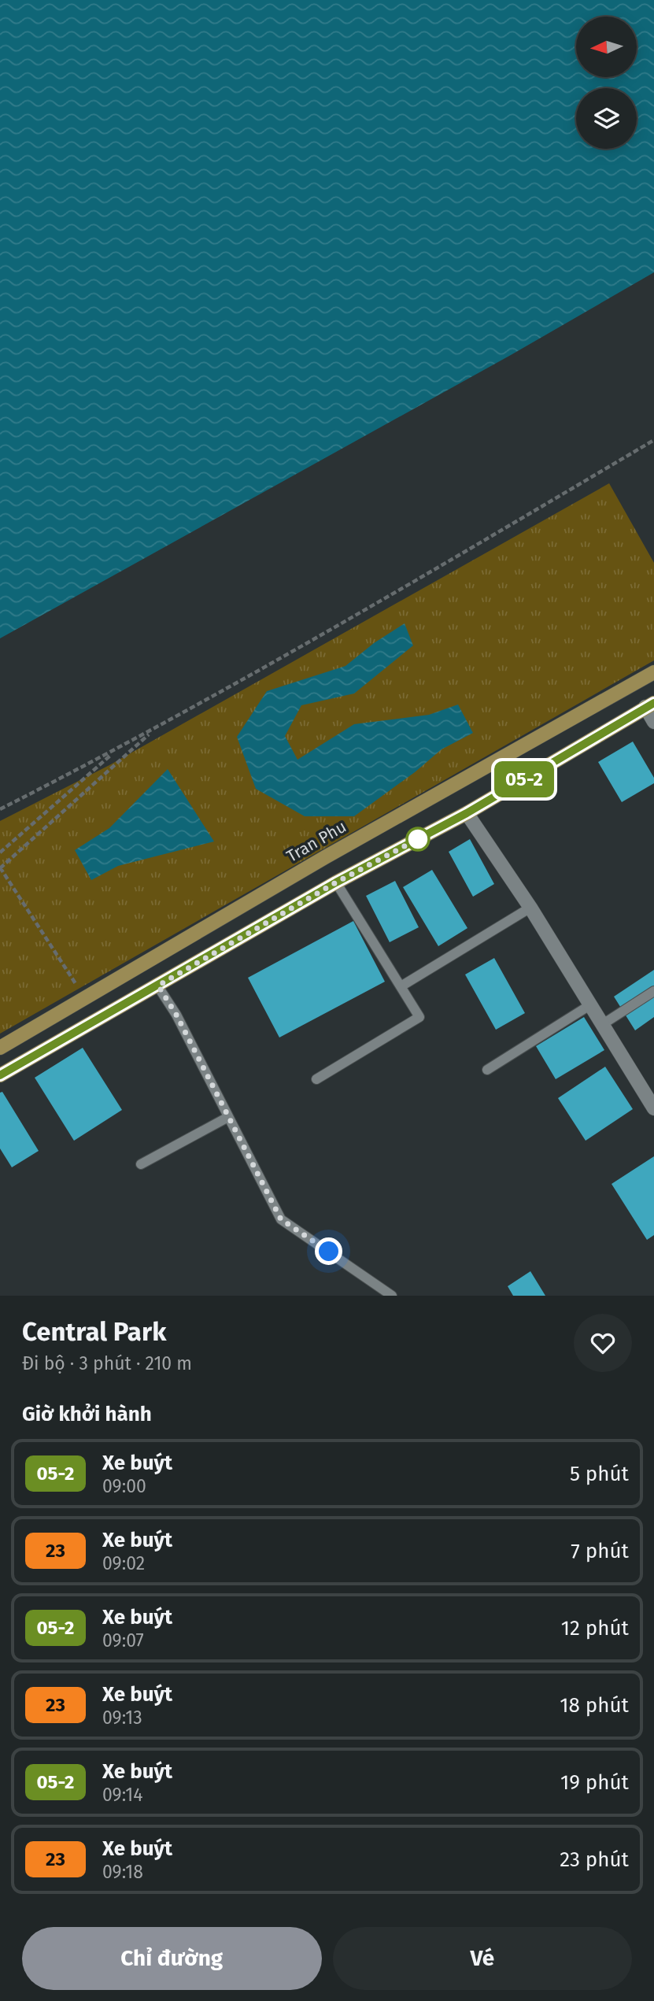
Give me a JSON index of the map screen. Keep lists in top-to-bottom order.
{
  "streets": {
    "main road": ["Tran Phu"]
  },
  "lines": ["bus line 05-2"],
  "north": "left",
  "page": {
    "on_map": "05-2",
    "heading": [
      ["Central Park", "Đi bộ · 3 phút · 210 m"],
      "Giờ khởi hành"
    ],
    "list": [
      {
        "mark": "05-2",
        "name": "Xe buýt",
        "note": "09:00",
        "value": "5 phút"
      },
      {
        "mark": "23",
        "name": "Xe buýt",
        "note": "09:02",
        "value": "7 phút"
      },
      {
        "mark": "05-2",
        "name": "Xe buýt",
        "note": "09:07",
        "value": "12 phút"
      },
      {
        "mark": "23",
        "name": "Xe buýt",
        "note": "09:13",
        "value": "18 phút"
      },
      {
        "mark": "05-2",
        "name": "Xe buýt",
        "note": "09:14",
        "value": "19 phút"
      },
      {
        "mark": "23",
        "name": "Xe buýt",
        "note": "09:18",
        "value": "23 phút"
      }
    ],
    "buttons": ["Chỉ đường", "Vé"]
  }
}
